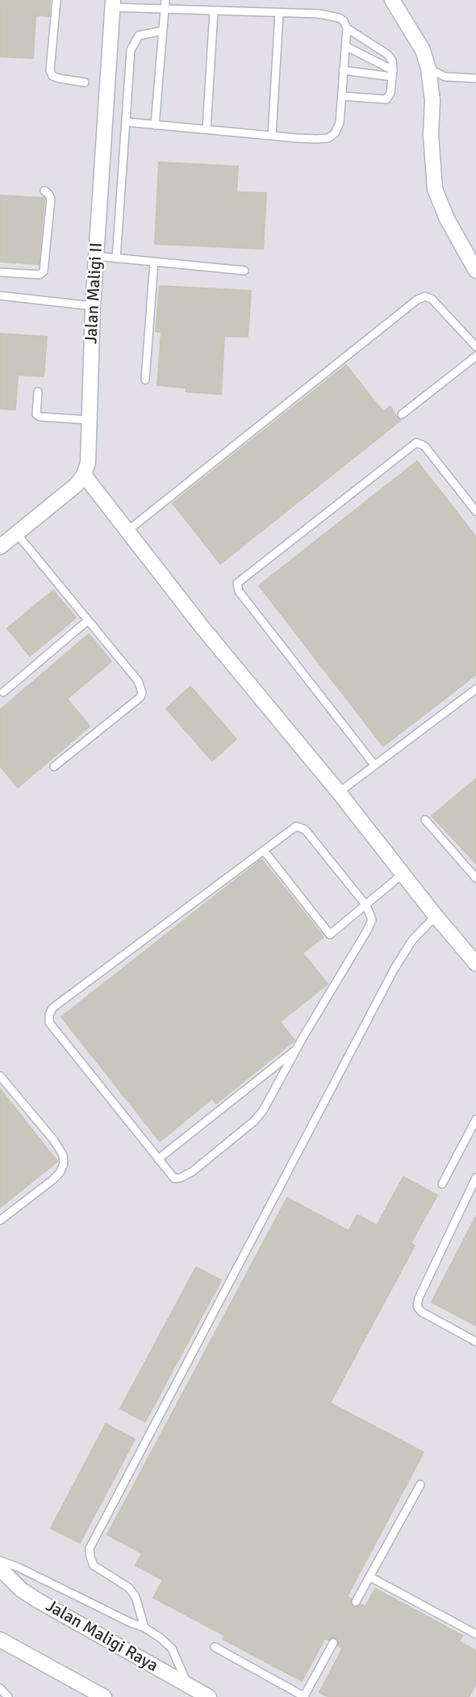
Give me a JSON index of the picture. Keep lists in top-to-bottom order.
{
  "streets": {
    "street": ["Jalan Maligi II", "Jalan Maligi Raya"]
  }
}
